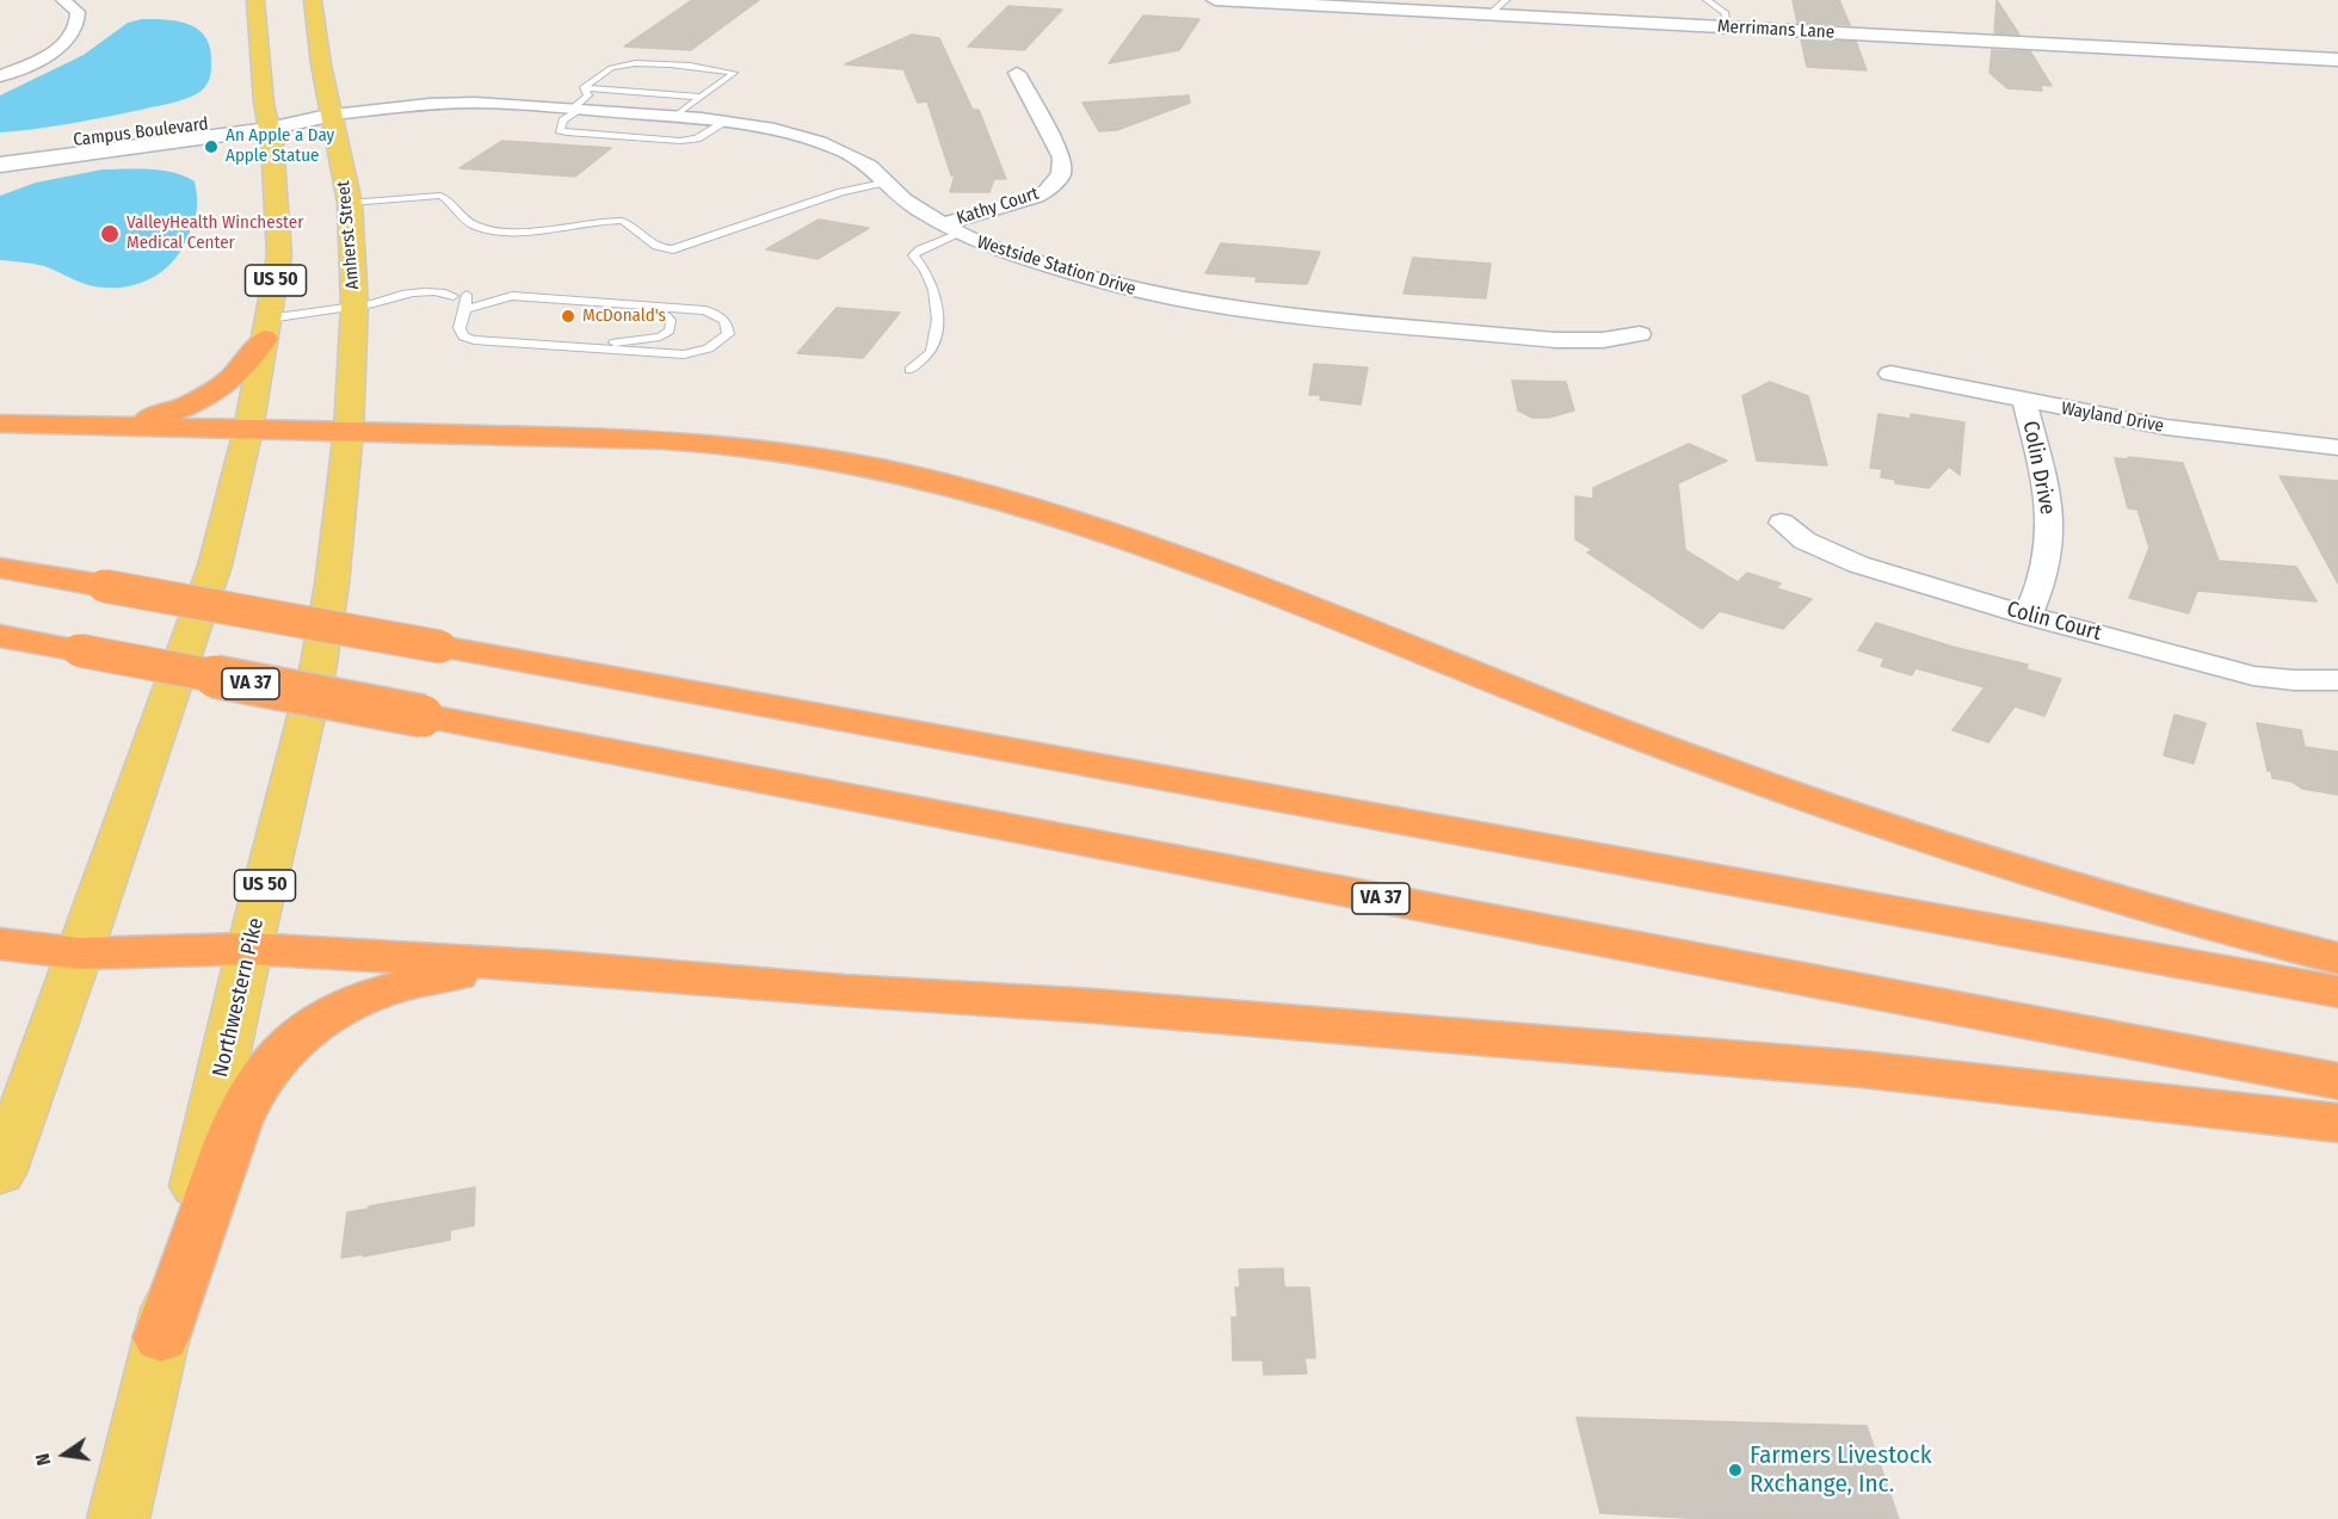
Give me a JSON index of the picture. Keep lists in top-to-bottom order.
{
  "streets": {
    "highway": ["VA 37"],
    "main road": [
      "Merrimans Lane",
      "Campus Boulevard",
      "Amherst Street",
      "US 50",
      "Northwestern Pike"
    ],
    "street": [
      "Kathy Court",
      "Westside Station Drive",
      "Wayland Drive",
      "Colin Drive",
      "Colin Court"
    ]
  },
  "crossings": [
    ["Campus Boulevard", "Amherst Street"],
    ["Campus Boulevard", "Westside Station Drive"],
    ["Campus Boulevard", "US 50"],
    ["Kathy Court", "Westside Station Drive"],
    ["Amherst Street", "Westside Station Drive"],
    ["Amherst Street", "Northwestern Pike"],
    ["Wayland Drive", "Colin Drive"],
    ["Colin Drive", "Colin Court"]
  ],
  "places": [
    "An Apple a Day Apple Statue",
    "ValleyHealth Winchester Medical Center",
    "McDonald's",
    "Farmers Livestock Rxchange, Inc."
  ],
  "north": "left"
}
